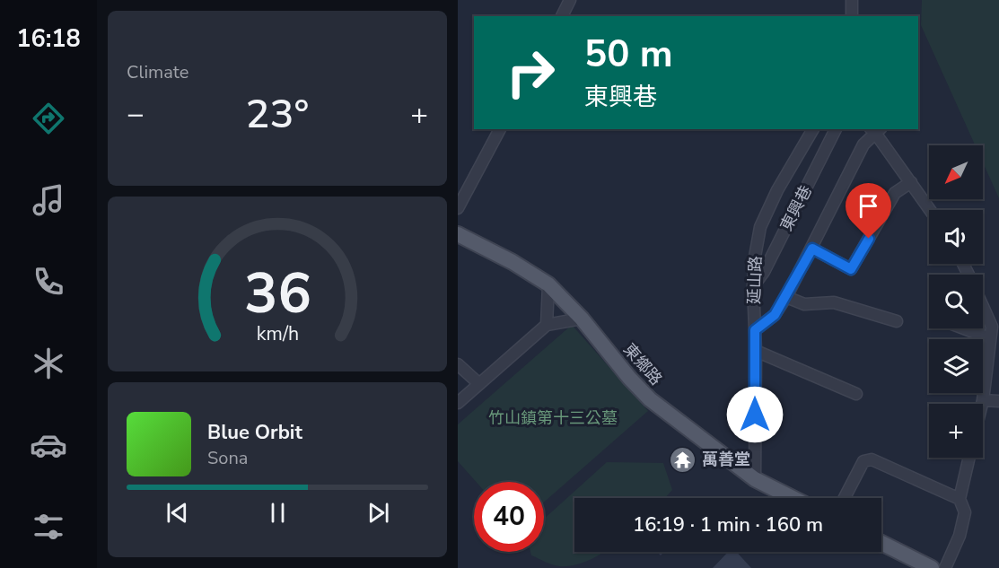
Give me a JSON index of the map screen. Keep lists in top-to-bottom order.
{
  "streets": {
    "main road": ["東鄉路"],
    "street": ["東興巷", "延山路"]
  },
  "crossings": [
    ["東興巷", "延山路"],
    ["延山路", "東鄉路"]
  ],
  "parks": ["竹山鎮第十三公墓"],
  "places": {
    "temple": ["萬善堂"]
  },
  "north": "bottom left",
  "page": {
    "tabs": "16:18",
    "tile": "Climate",
    "turn": ["50 m", "東興巷"],
    "heat": ["−", "23°", "+"],
    "map_buttons": "+",
    "song": ["Blue Orbit", "Sona"],
    "limit": "40",
    "trip": "16:19 · 1 min · 160 m",
    "gauge": ["36", "km/h"]
  }
}
